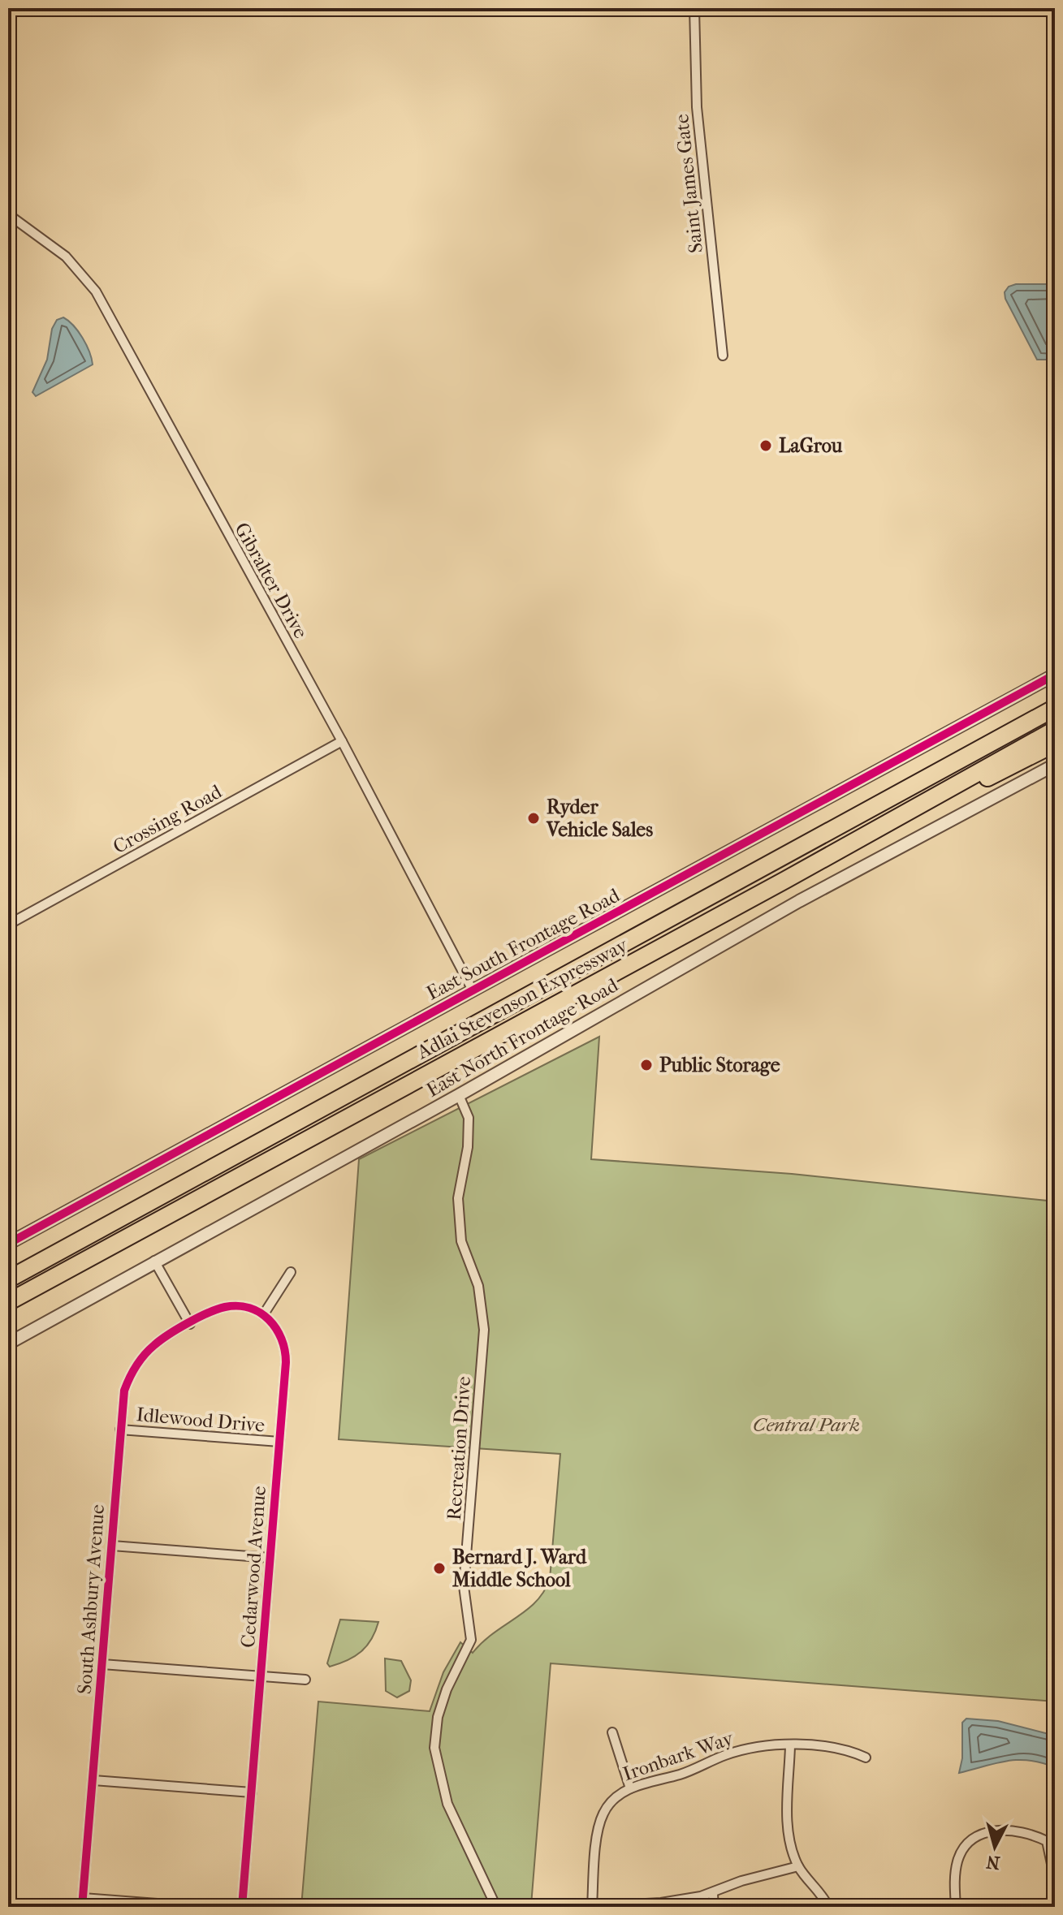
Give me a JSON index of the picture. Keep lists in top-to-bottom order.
{
  "streets": {
    "highway": ["Adlai Stevenson Expressway"],
    "street": [
      "Saint James Gate",
      "Gibralter Drive",
      "Crossing Road",
      "East South Frontage Road",
      "East North Frontage Road",
      "Idlewood Drive",
      "Recreation Drive",
      "Cedarwood Avenue",
      "South Ashbury Avenue",
      "Ironbark Way"
    ]
  },
  "crossings": [
    ["Gibralter Drive", "Crossing Road"],
    ["Gibralter Drive", "East South Frontage Road"],
    ["East North Frontage Road", "Recreation Drive"],
    ["Idlewood Drive", "Cedarwood Avenue"],
    ["Idlewood Drive", "South Ashbury Avenue"]
  ],
  "parks": ["Central Park"],
  "places": [
    "LaGrou",
    "Ryder Vehicle Sales",
    "Public Storage",
    "Bernard J. Ward Middle School"
  ],
  "north": "bottom"
}
